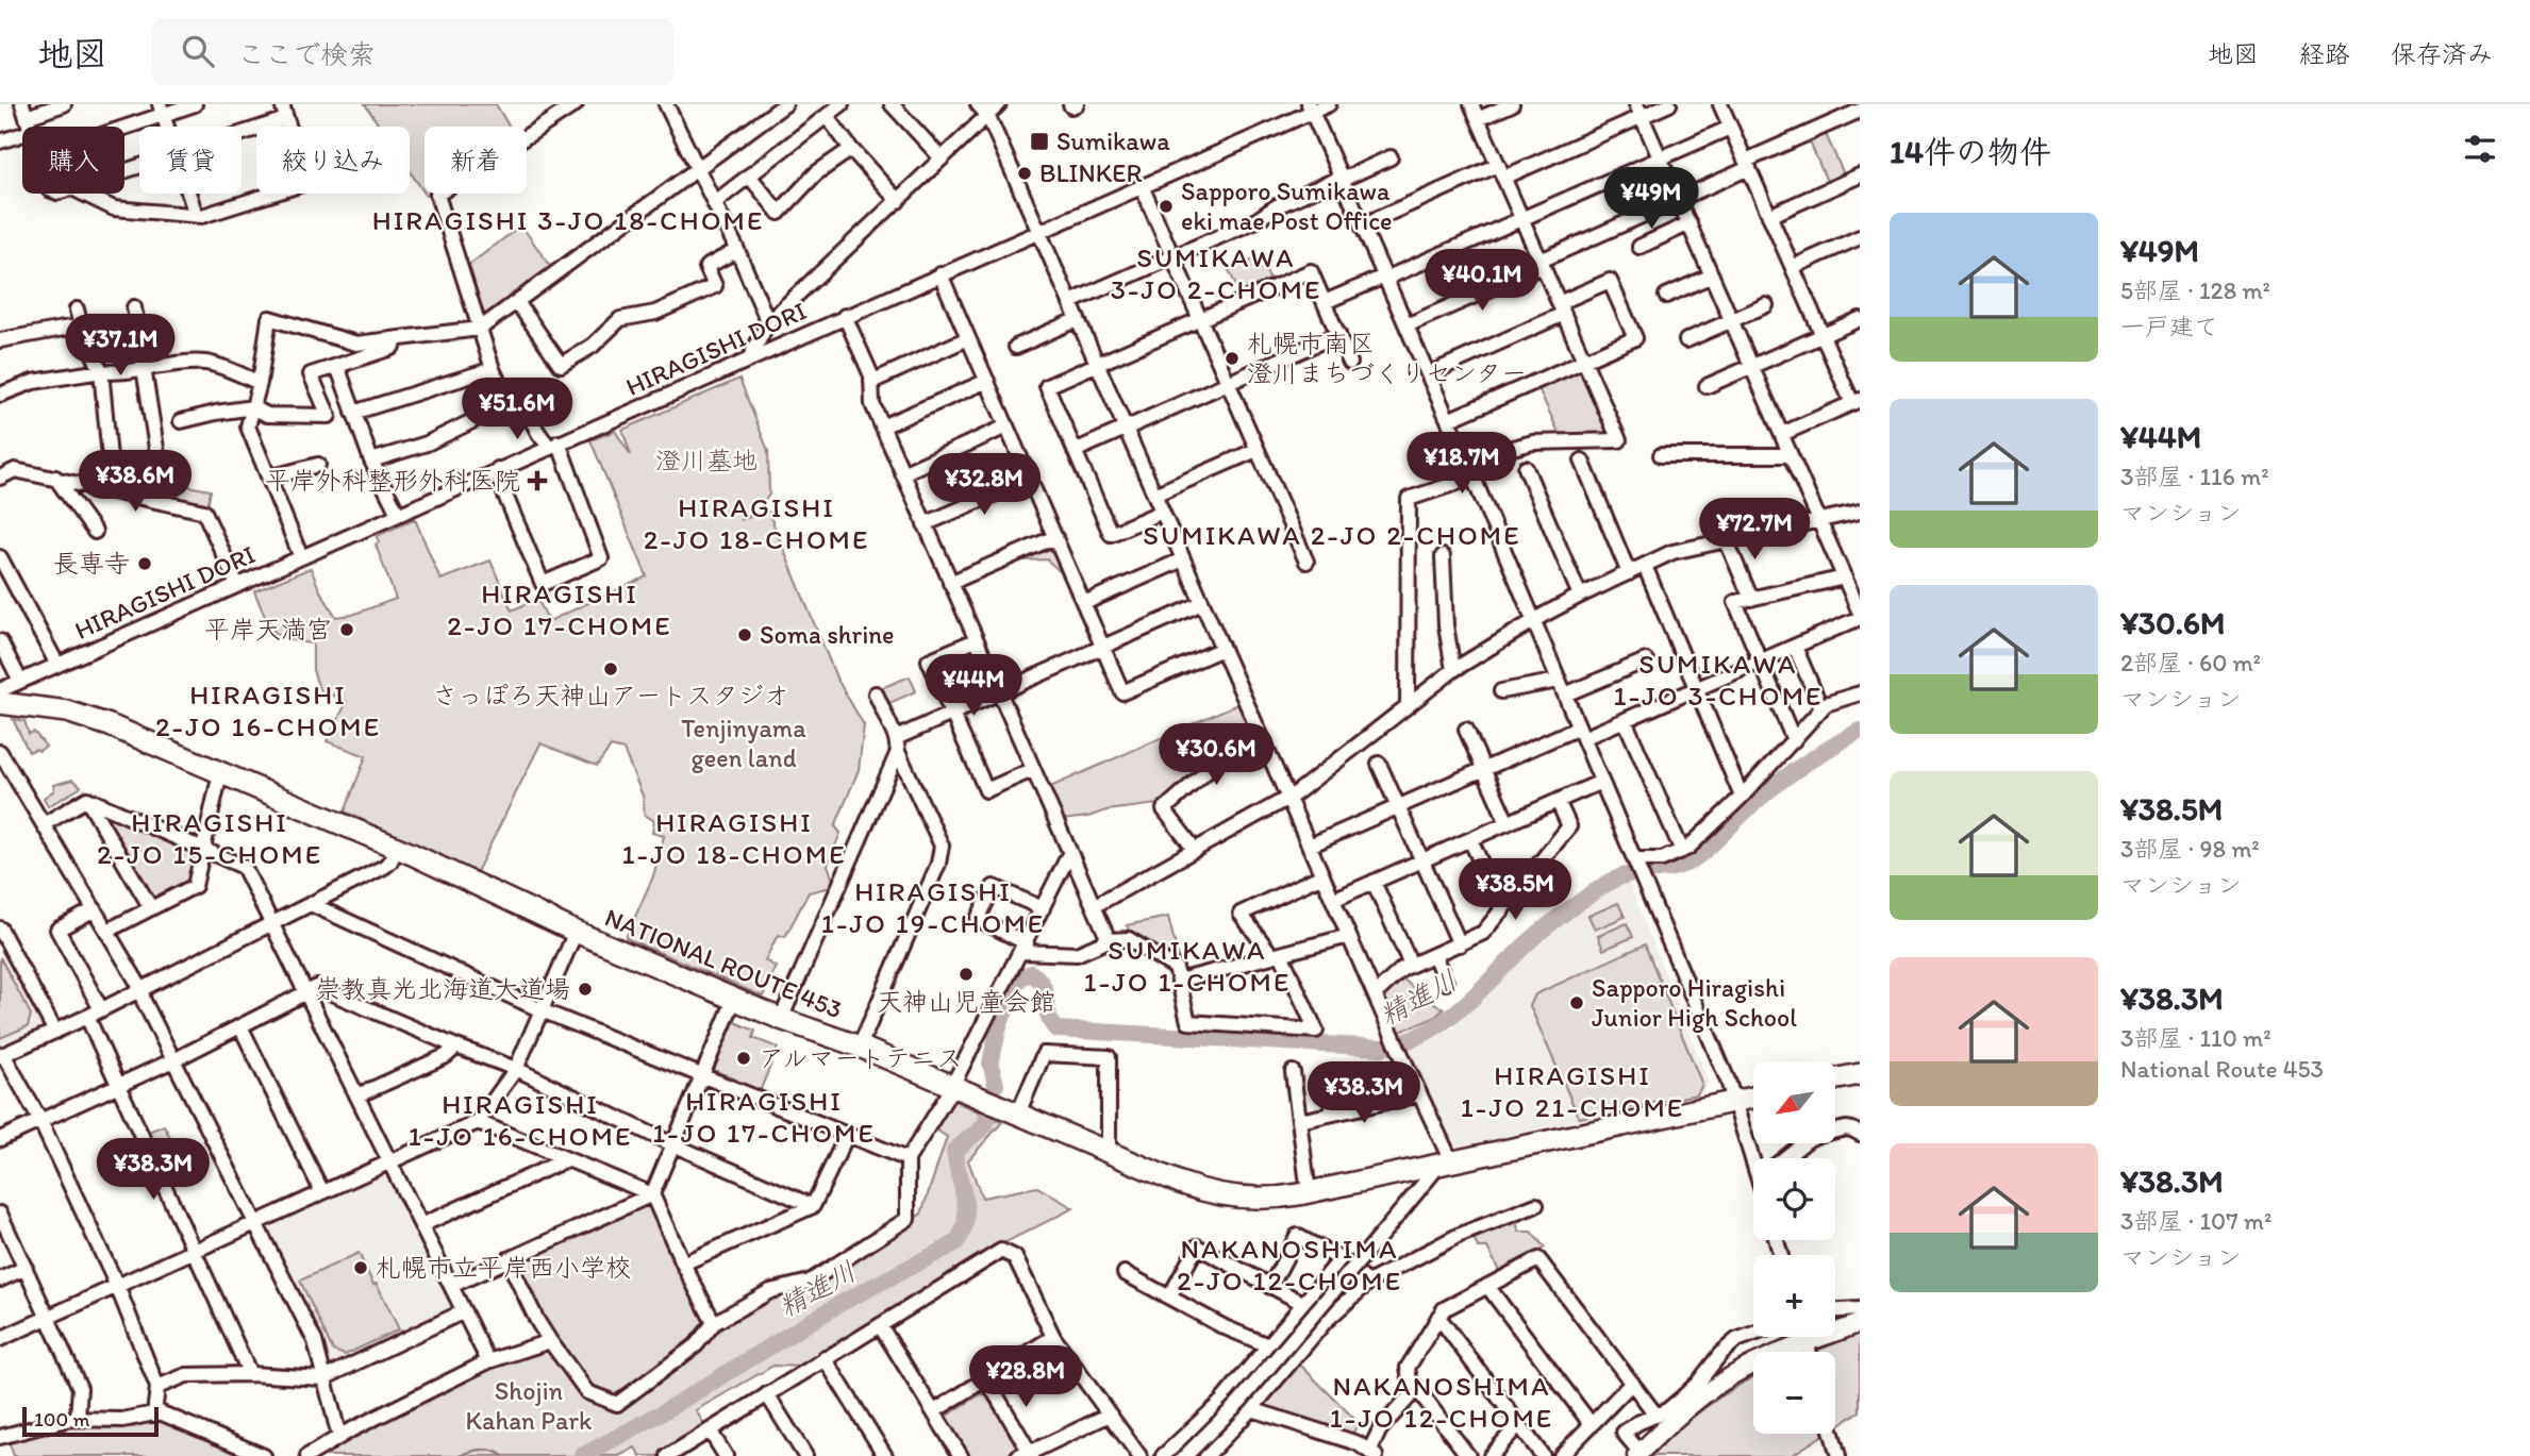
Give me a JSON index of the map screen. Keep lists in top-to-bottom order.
{
  "streets": {
    "highway": ["NATIONAL ROUTE 453"],
    "street": ["HIRAGISHI DORI"]
  },
  "districts": [
    "HIRAGISHI 3-JO 18-CHOME",
    "SUMIKAWA 3-JO 2-CHOME",
    "HIRAGISHI 2-JO 18-CHOME",
    "SUMIKAWA 2-JO 2-CHOME",
    "HIRAGISHI 2-JO 17-CHOME",
    "SUMIKAWA 1-JO 3-CHOME",
    "HIRAGISHI 2-JO 16-CHOME",
    "HIRAGISHI 2-JO 15-CHOME",
    "HIRAGISHI 1-JO 18-CHOME",
    "HIRAGISHI 1-JO 19-CHOME",
    "SUMIKAWA 1-JO 1-CHOME",
    "HIRAGISHI 1-JO 21-CHOME",
    "HIRAGISHI 1-JO 17-CHOME",
    "HIRAGISHI 1-JO 16-CHOME",
    "NAKANOSHIMA 2-JO 12-CHOME",
    "NAKANOSHIMA 1-JO 12-CHOME"
  ],
  "water": ["精進川"],
  "parks": ["澄川墓地", "Tenjinyama geen land", "Shojin Kahan Park"],
  "places": {
    "transit": ["Sumikawa"],
    "other": [
      "BLINKER",
      "Sapporo Sumikawa eki mae Post Office",
      "札幌市南区 澄川まちづくりセンター",
      "長専寺",
      "平岸天満宮",
      "Soma shrine",
      "さっぽろ天神山アートスタジオ",
      "天神山児童会館",
      "崇教真光北海道大道場",
      "Sapporo Hiragishi Junior High School",
      "アルマートテニス",
      "札幌市立平岸西小学校"
    ],
    "health": ["平岸外科整形外科医院"]
  },
  "scale_bar": "100 m",
  "north": "bottom left",
  "page": {
    "header": "地図",
    "search": "ここで検索",
    "nav": ["地図", "経路", "保存済み"],
    "heading": "14件の物件",
    "chip": [
      "購入",
      "賃貸",
      "絞り込み",
      "新着"
    ],
    "price": [
      "¥49M",
      "¥40.1M",
      "¥37.1M",
      "¥51.6M",
      "¥18.7M",
      "¥38.6M",
      "¥32.8M",
      "¥72.7M",
      "¥44M",
      "¥30.6M",
      "¥38.5M",
      "¥38.3M",
      "¥38.3M",
      "¥28.8M"
    ],
    "list": [
      {
        "name": "¥49M",
        "note": "5部屋 · 128 m² · 一戸建て"
      },
      {
        "name": "¥44M",
        "note": "3部屋 · 116 m² · マンション"
      },
      {
        "name": "¥30.6M",
        "note": "2部屋 · 60 m² · マンション"
      },
      {
        "name": "¥38.5M",
        "note": "3部屋 · 98 m² · マンション"
      },
      {
        "name": "¥38.3M",
        "note": "3部屋 · 110 m² · National Route 453"
      },
      {
        "name": "¥38.3M",
        "note": "3部屋 · 107 m² · マンション"
      }
    ],
    "map_buttons": ["+", "−"],
    "scale": "100 m"
  }
}
